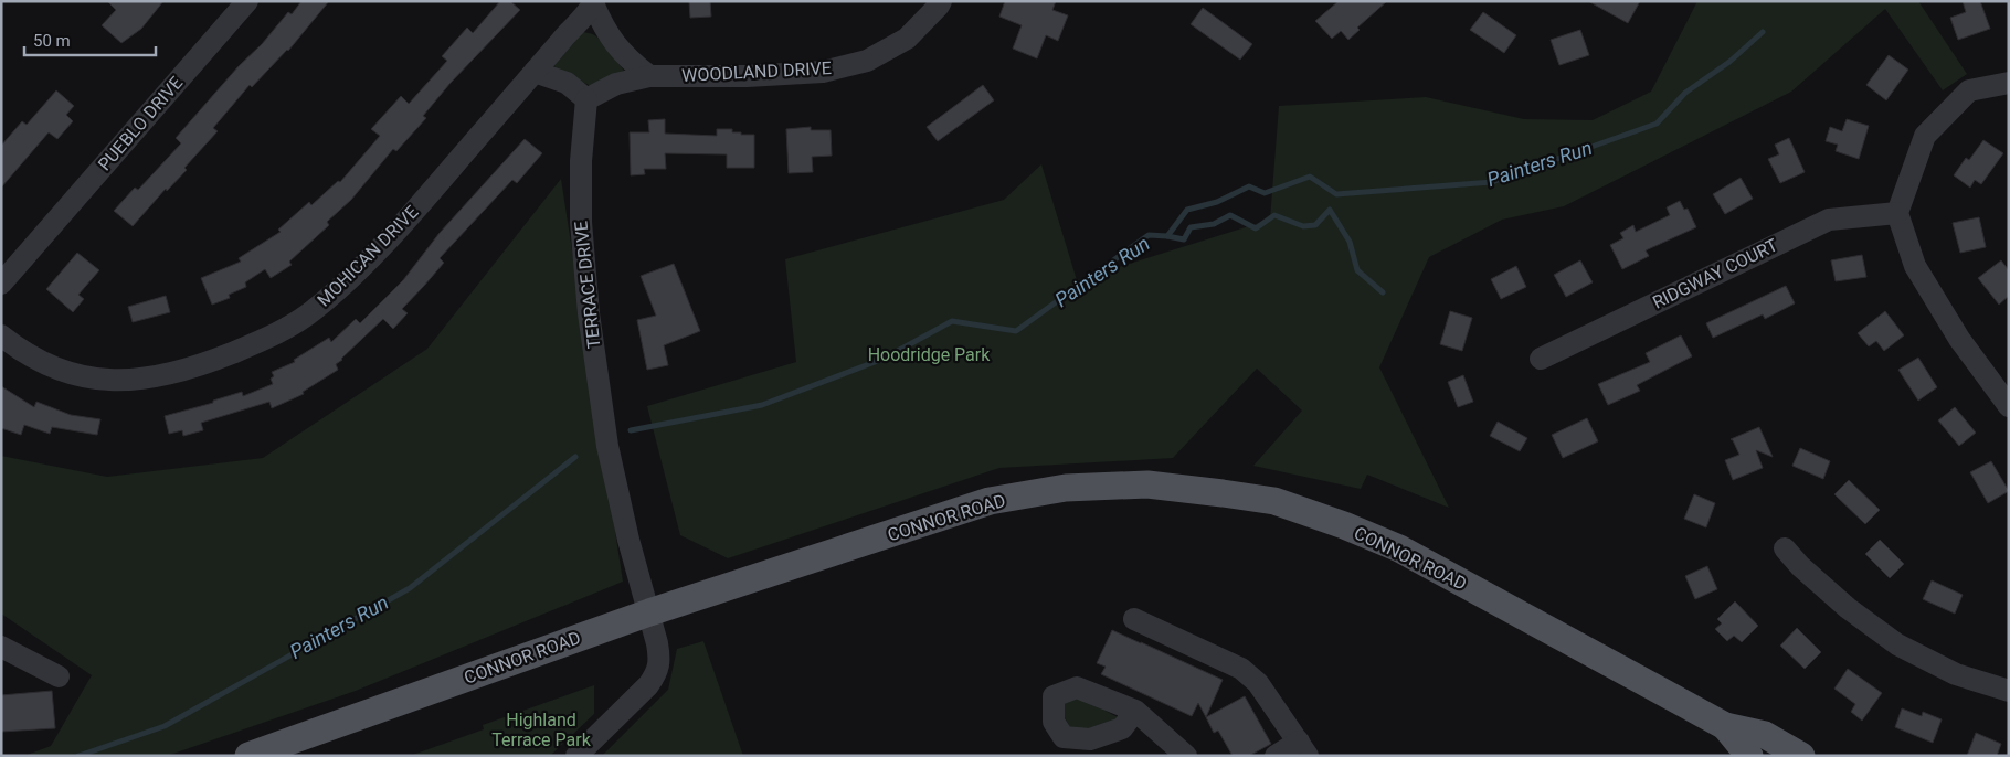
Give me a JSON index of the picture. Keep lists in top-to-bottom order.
{
  "streets": {
    "main road": ["CONNOR ROAD"],
    "street": [
      "WOODLAND DRIVE",
      "PUEBLO DRIVE",
      "MOHICAN DRIVE",
      "RIDGWAY COURT",
      "TERRACE DRIVE"
    ]
  },
  "crossings": [
    ["WOODLAND DRIVE", "TERRACE DRIVE"],
    ["TERRACE DRIVE", "CONNOR ROAD"]
  ],
  "water": ["Painters Run"],
  "parks": ["Hoodridge Park", "Highland Terrace Park"],
  "scale_bar": "50 m"
}
